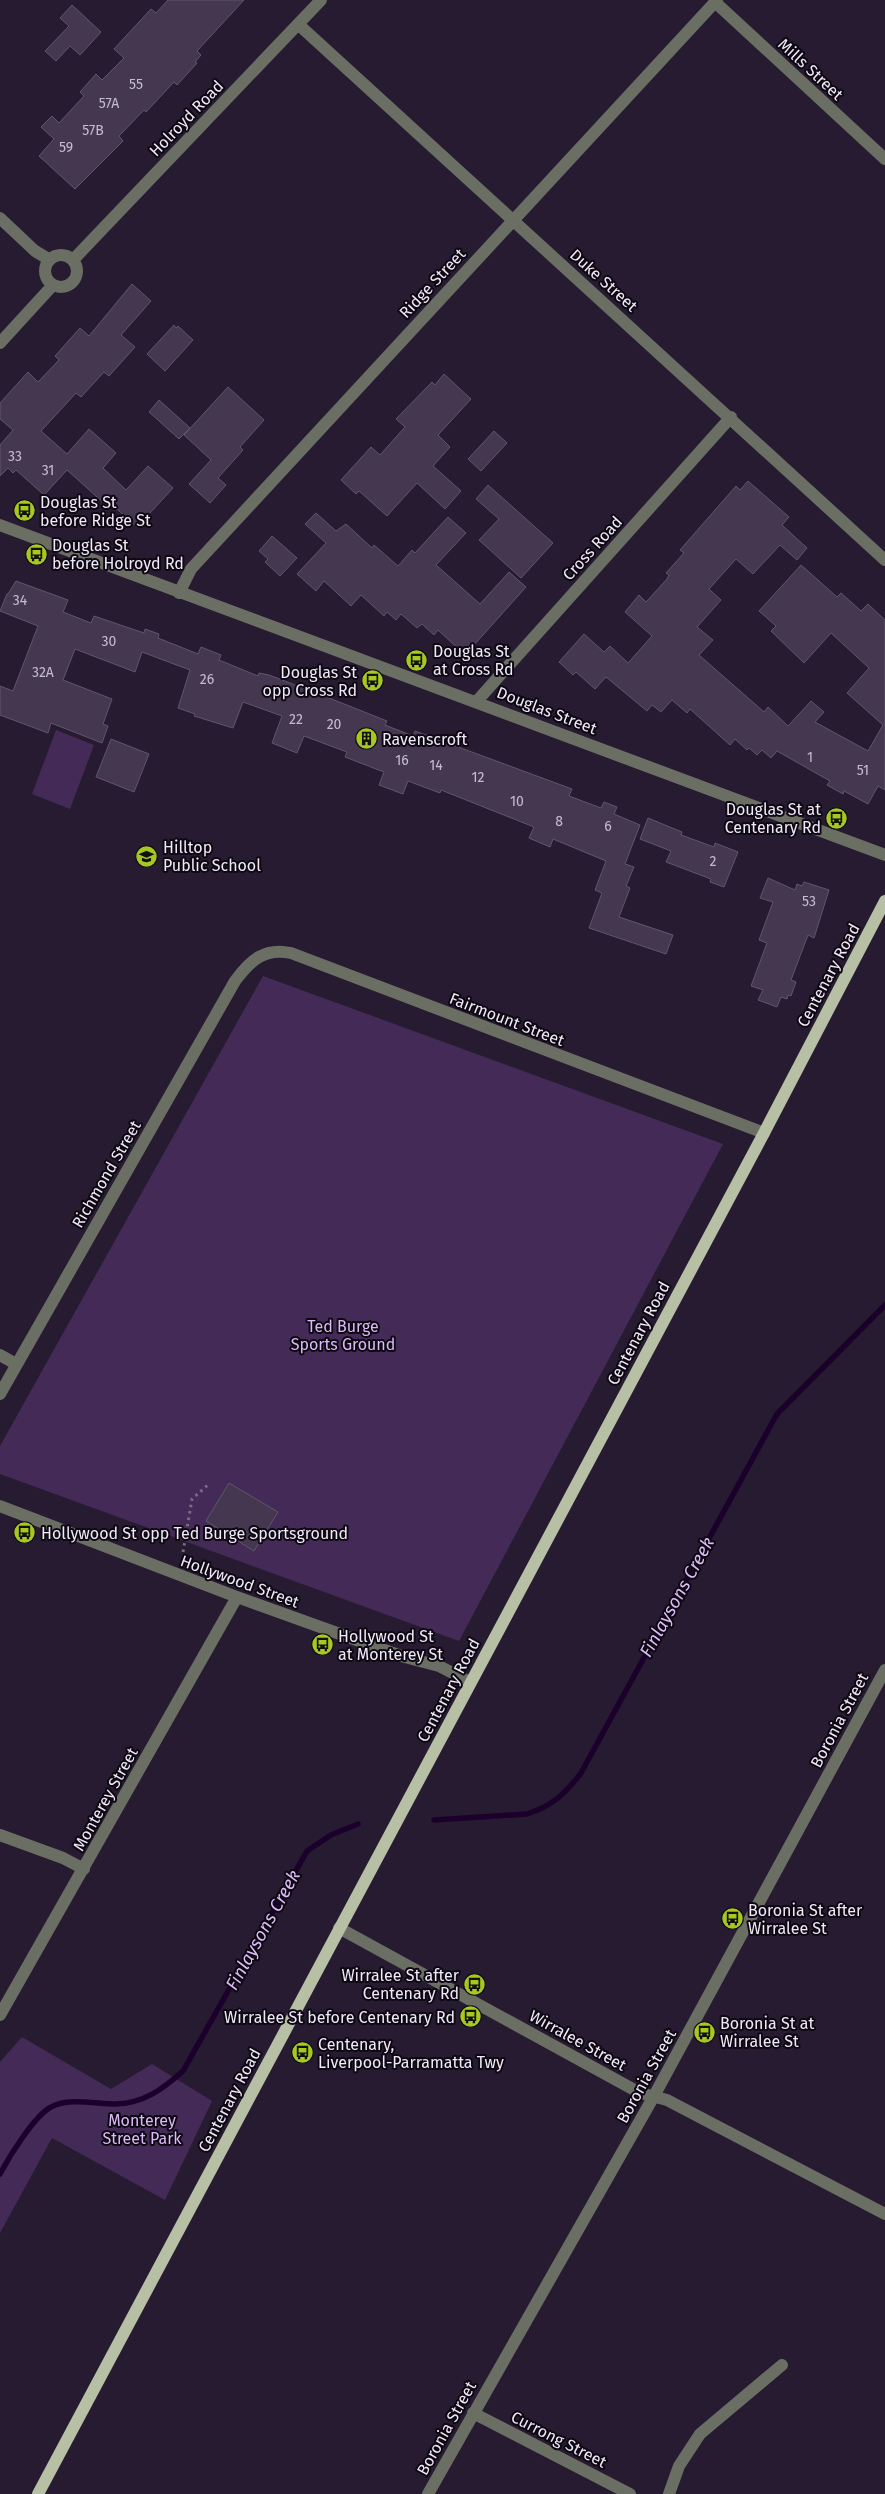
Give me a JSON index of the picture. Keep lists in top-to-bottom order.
{
  "streets": {
    "main road": ["Centenary Road"],
    "street": [
      "Mills Street",
      "Holroyd Road",
      "Duke Street",
      "Ridge Street",
      "Cross Road",
      "Douglas Street",
      "Fairmount Street",
      "Richmond Street",
      "Hollywood Street",
      "Boronia Street",
      "Monterey Street",
      "Wirralee Street",
      "Currong Street"
    ]
  },
  "crossings": [
    ["Mills Street", "Ridge Street"],
    ["Holroyd Road", "Duke Street"],
    ["Duke Street", "Ridge Street"],
    ["Duke Street", "Cross Road"],
    ["Ridge Street", "Douglas Street"],
    ["Cross Road", "Douglas Street"],
    ["Centenary Road", "Fairmount Street"],
    ["Centenary Road", "Hollywood Street"],
    ["Centenary Road", "Wirralee Street"],
    ["Fairmount Street", "Richmond Street"],
    ["Hollywood Street", "Monterey Street"],
    ["Boronia Street", "Wirralee Street"],
    ["Boronia Street", "Currong Street"]
  ],
  "water": ["Finlaysons Creek"],
  "parks": ["Ted Burge Sports Ground", "Monterey Street Park"],
  "places": {
    "bus stop": [
      "Douglas St before Ridge St",
      "Douglas St before Holroyd Rd",
      "Douglas St at Cross Rd",
      "Douglas St opp Cross Rd",
      "Douglas St at Centenary Rd",
      "Hollywood St opp Ted Burge Sportsground",
      "Hollywood St at Monterey St",
      "Boronia St after Wirralee St",
      "Wirralee St after Centenary Rd",
      "Wirralee St before Centenary Rd",
      "Boronia St at Wirralee St",
      "Centenary, Liverpool-Parramatta Twy"
    ],
    "building": ["Ravenscroft"],
    "school or university": ["Hilltop Public School"]
  },
  "house_numbers": [
    "55",
    "57A",
    "57B",
    "59",
    "33",
    "31",
    "34",
    "30",
    "32A",
    "26",
    "22",
    "20",
    "1",
    "16",
    "14",
    "51",
    "12",
    "10",
    "8",
    "6",
    "2",
    "53"
  ]
}
